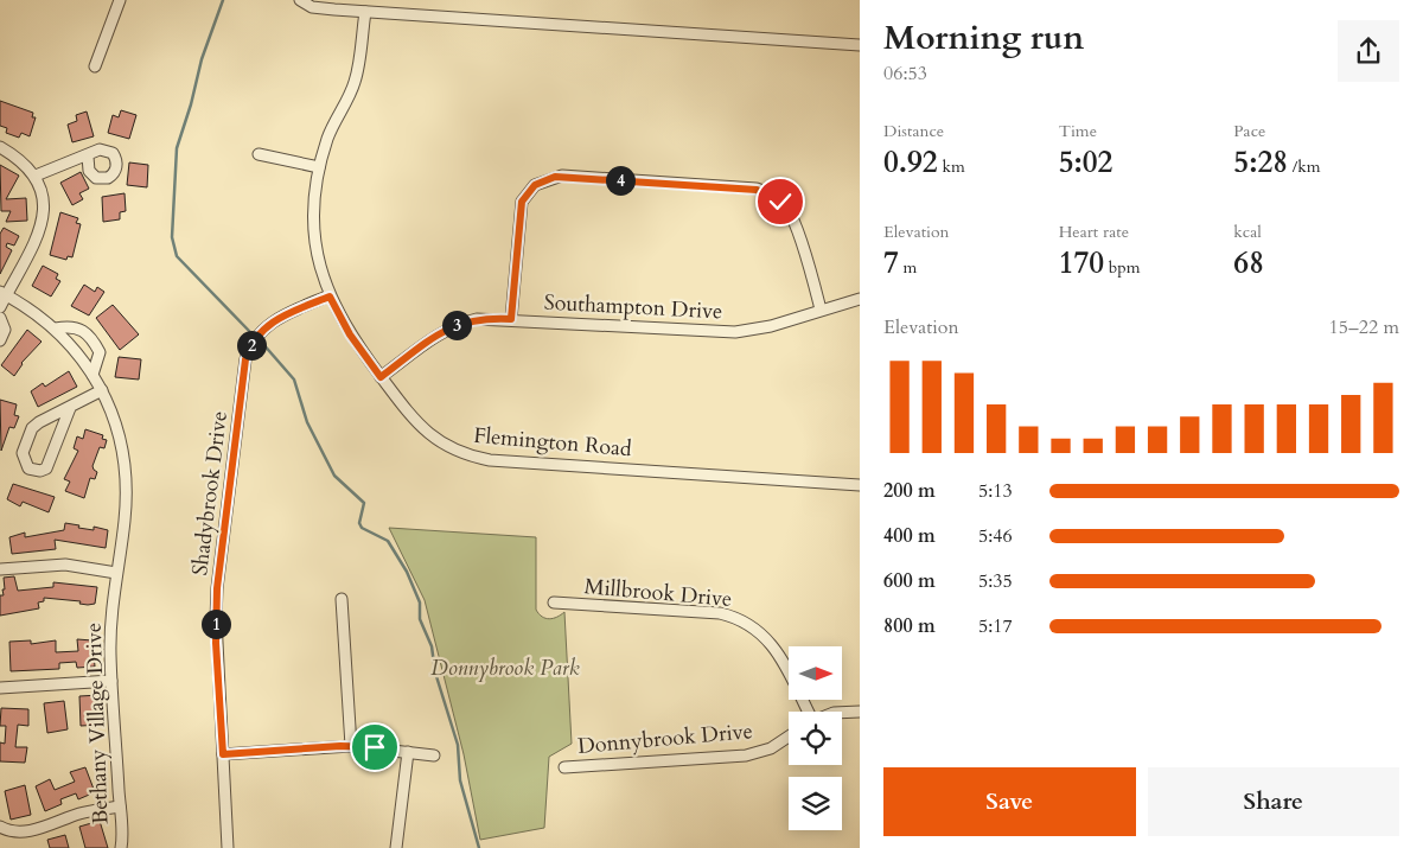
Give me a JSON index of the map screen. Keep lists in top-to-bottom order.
{
  "streets": {
    "street": [
      "Southampton Drive",
      "Flemington Road",
      "Shadybrook Drive",
      "Millbrook Drive",
      "Bethany Village Drive",
      "Donnybrook Drive"
    ]
  },
  "crossings": [
    ["Southampton Drive", "Flemington Road"],
    ["Flemington Road", "Shadybrook Drive"]
  ],
  "parks": ["Donnybrook Park"],
  "north": "right",
  "page": {
    "heading": ["Morning run", "06:53"],
    "stats": [
      ["Distance", "0.92 km"],
      ["Time", "5:02"],
      ["Pace", "5:28 /km"],
      ["Elevation", "7 m"],
      ["Heart rate", "170 bpm"],
      ["kcal", "68"]
    ],
    "pins": [
      "4",
      "3",
      "2",
      "1"
    ],
    "chart": ["Elevation", "15–22 m"],
    "list": [
      {
        "name": "200 m",
        "note": "5:13"
      },
      {
        "name": "400 m",
        "note": "5:46"
      },
      {
        "name": "600 m",
        "note": "5:35"
      },
      {
        "name": "800 m",
        "note": "5:17"
      }
    ],
    "buttons": ["Save", "Share"]
  }
}
